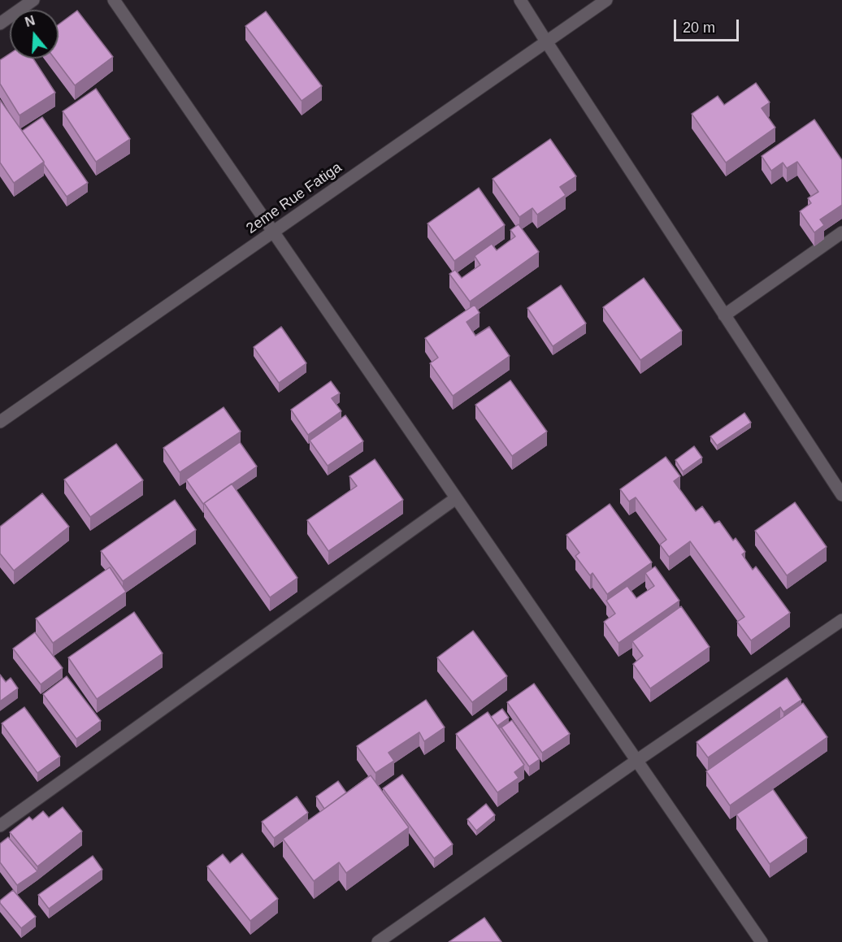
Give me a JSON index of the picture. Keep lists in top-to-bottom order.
{
  "streets": {
    "street": ["2eme Rue Fatiga"]
  },
  "scale_bar": "20 m",
  "north": "top"
}
